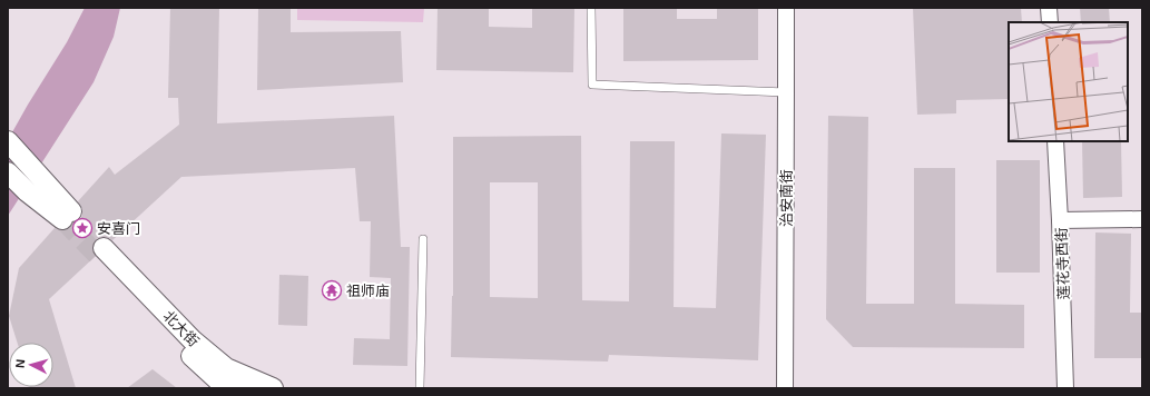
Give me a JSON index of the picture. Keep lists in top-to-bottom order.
{
  "streets": {
    "street": ["治安南街", "莲花寺西街", "北大街"]
  },
  "places": {
    "place": ["安喜门"],
    "temple": ["祖师庙"]
  },
  "north": "left"
}
